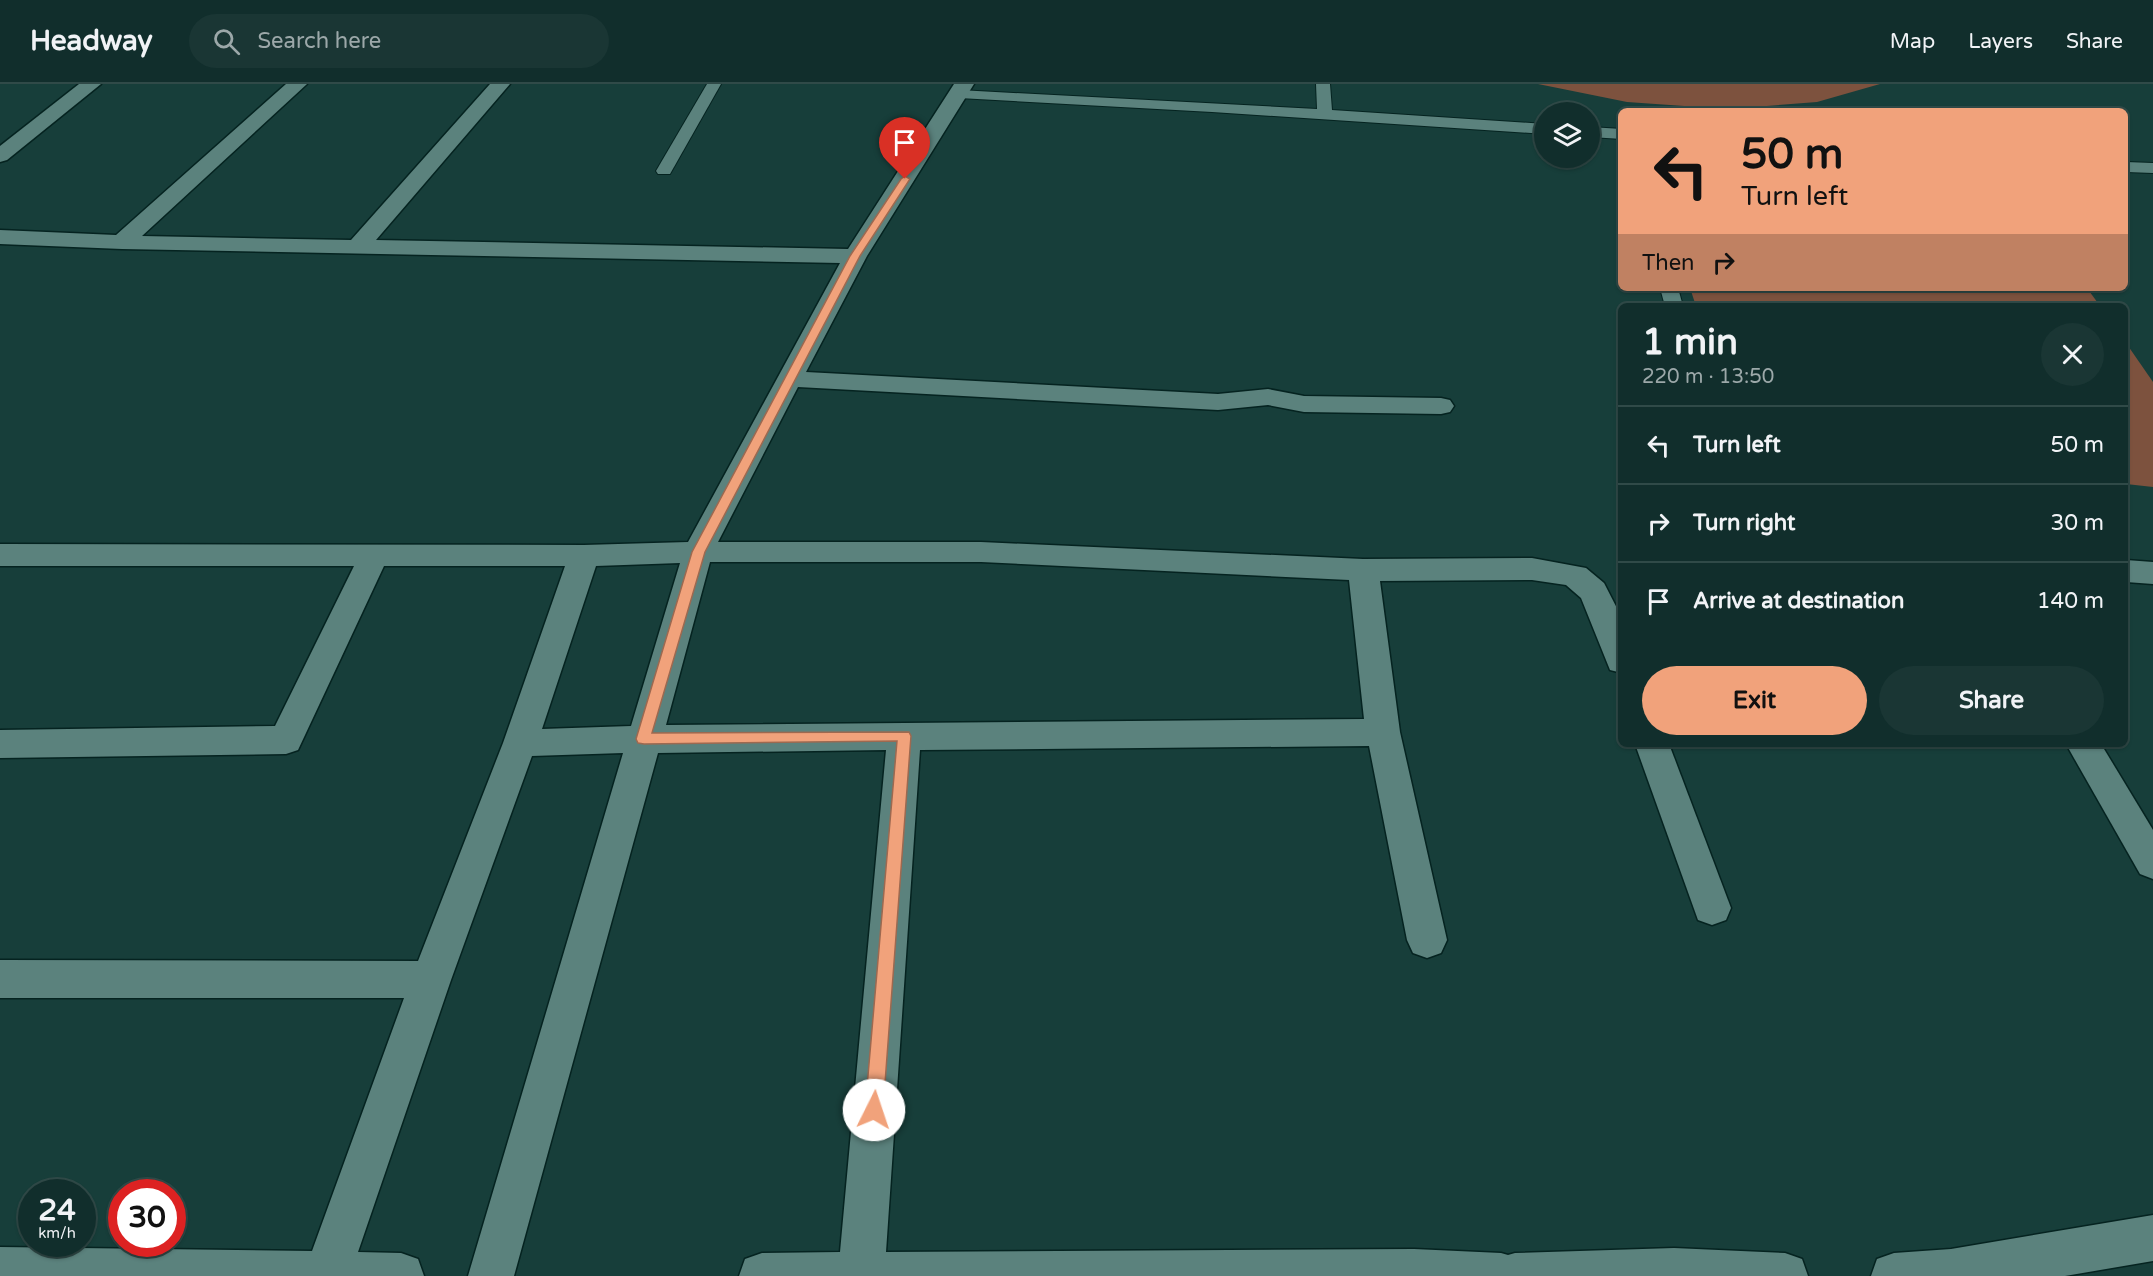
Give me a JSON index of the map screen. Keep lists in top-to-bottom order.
{
  "page": {
    "header": "Headway",
    "search": "Search here",
    "nav": ["Map", "Layers", "Share"],
    "turn": ["50 m", "Turn left"],
    "then": "Then",
    "heading": ["1 min", "220 m · 13:50"],
    "list": [
      {
        "name": "Turn left",
        "value": "50 m"
      },
      {
        "name": "Turn right",
        "value": "30 m"
      },
      {
        "name": "Arrive at destination",
        "value": "140 m"
      }
    ],
    "buttons": ["Exit", "Share"],
    "speed": "24 km/h",
    "limit": "30"
  }
}
